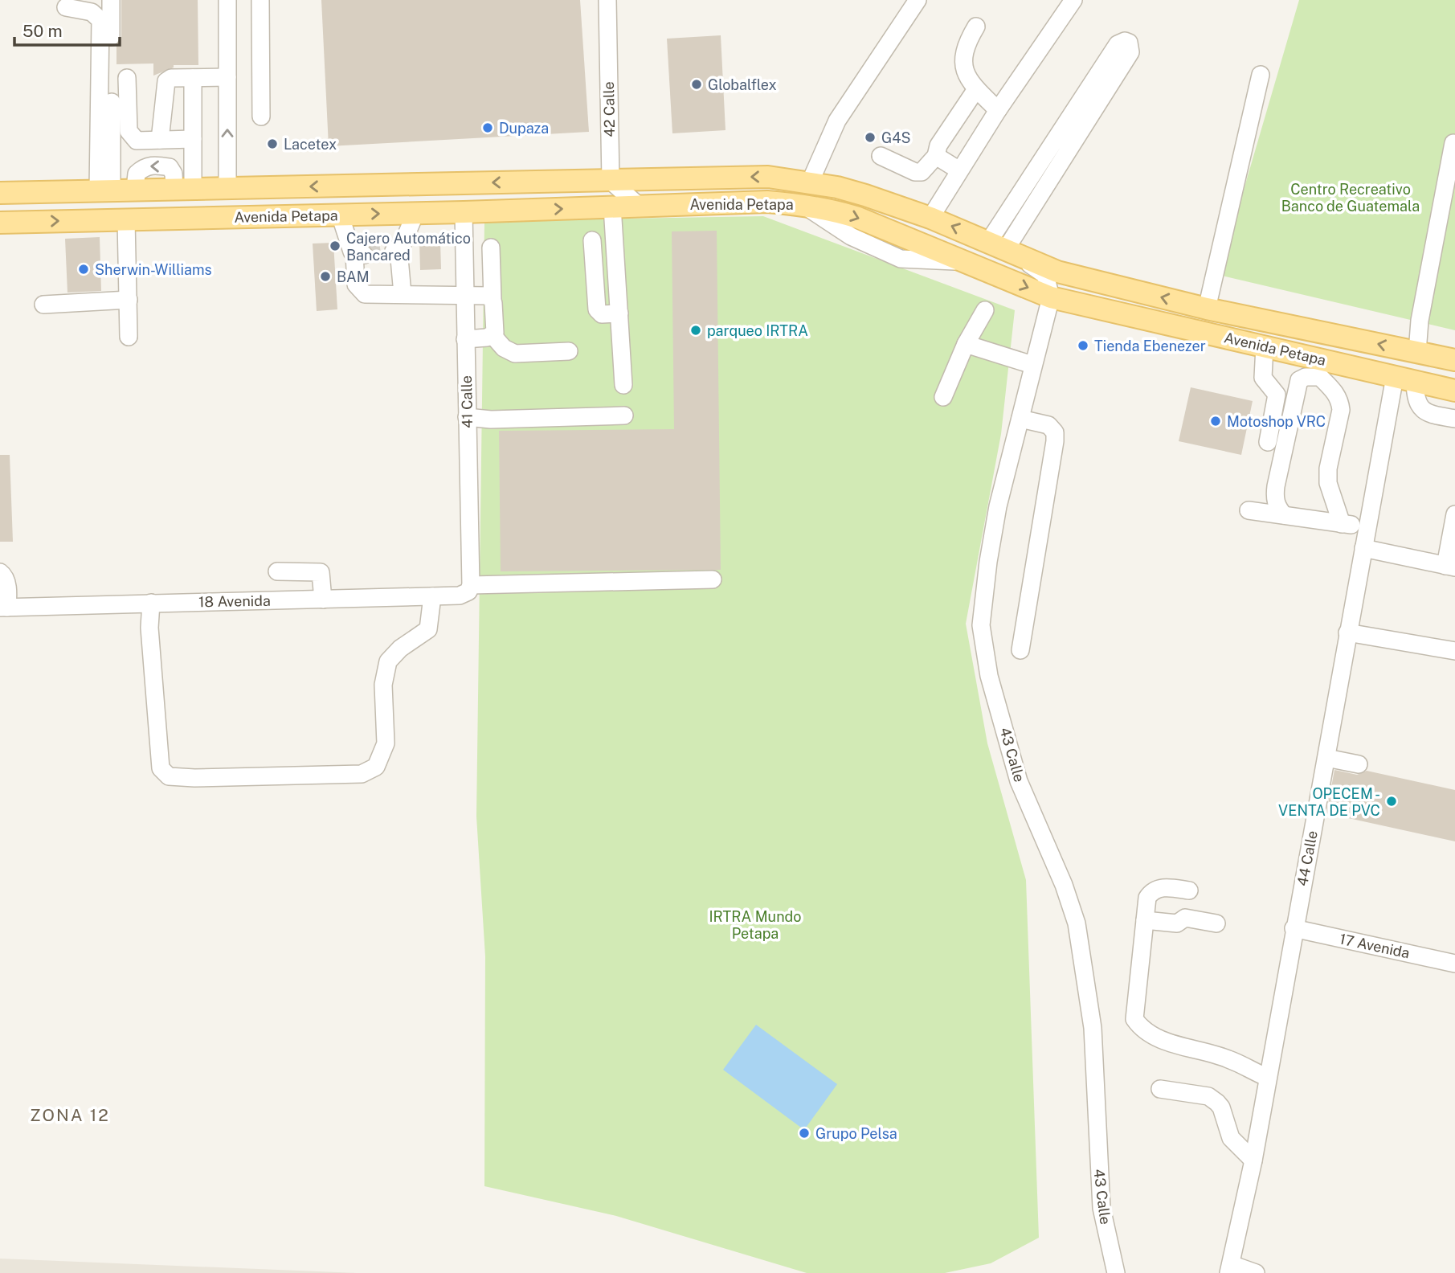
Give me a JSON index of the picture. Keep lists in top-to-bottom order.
{
  "streets": {
    "main road": ["Avenida Petapa"],
    "street": [
      "42 Calle",
      "41 Calle",
      "18 Avenida",
      "43 Calle",
      "44 Calle",
      "17 Avenida"
    ]
  },
  "crossings": [
    ["42 Calle", "Avenida Petapa"],
    ["Avenida Petapa", "41 Calle"],
    ["Avenida Petapa", "43 Calle"],
    ["Avenida Petapa", "44 Calle"],
    ["41 Calle", "18 Avenida"],
    ["44 Calle", "17 Avenida"]
  ],
  "districts": ["ZONA 12"],
  "parks": ["Centro Recreativo Banco de Guatemala", "IRTRA Mundo Petapa"],
  "places": [
    "Globalflex",
    "Dupaza",
    "G4S",
    "Lacetex",
    "Cajero Automático Bancared",
    "Sherwin-Williams",
    "BAM",
    "parqueo IRTRA",
    "Tienda Ebenezer",
    "Motoshop VRC",
    "OPECEM - VENTA DE PVC",
    "Grupo Pelsa"
  ],
  "scale_bar": "50 m"
}
